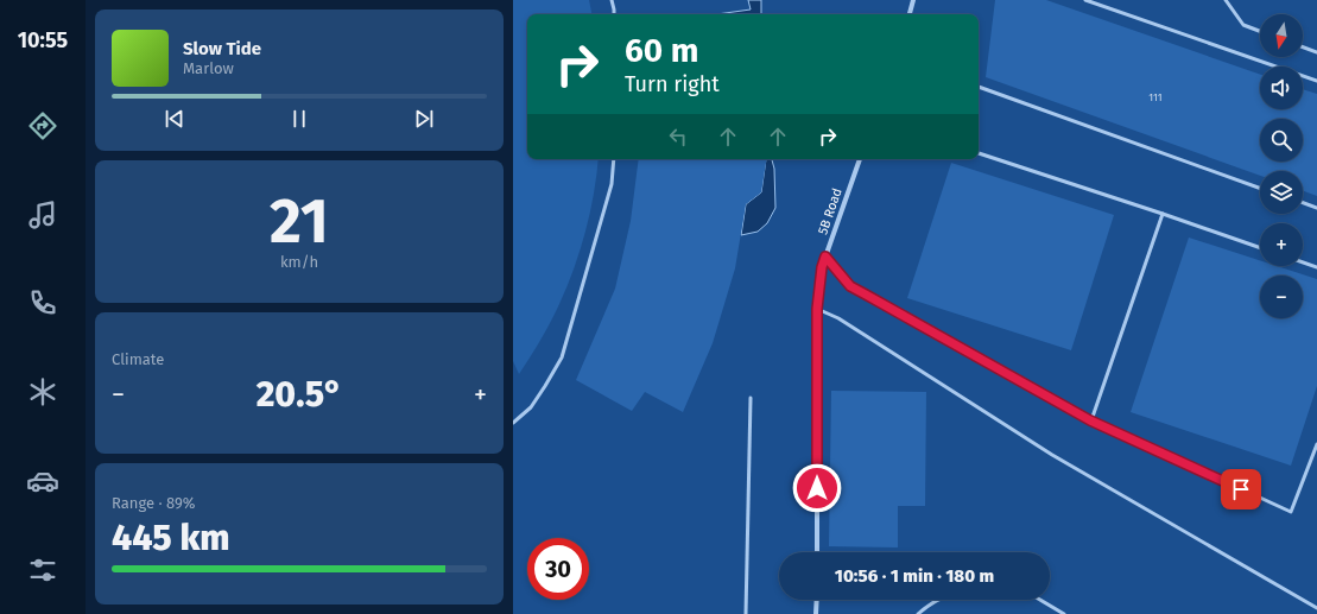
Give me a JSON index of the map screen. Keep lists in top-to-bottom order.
{
  "streets": {
    "street": ["5B Road"]
  },
  "house_numbers": ["111"],
  "north": "bottom",
  "page": {
    "tabs": "10:55",
    "map_buttons": ["+", "−"],
    "turn": ["60 m", "Turn right"],
    "song": ["Slow Tide", "Marlow"],
    "tile": [
      ["21", "km/h"],
      "Climate",
      ["Range · 89%", "445 km"]
    ],
    "heat": ["−", "20.5°", "+"],
    "limit": "30",
    "trip": "10:56 · 1 min · 180 m"
  }
}
